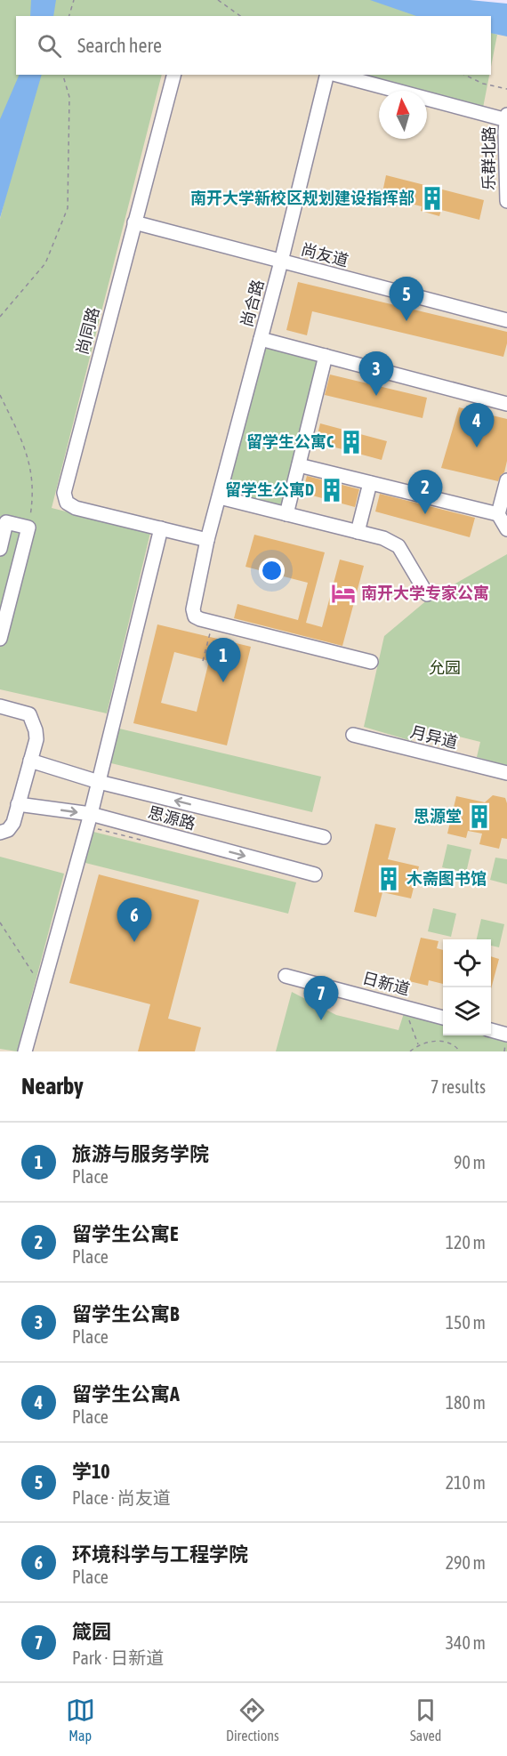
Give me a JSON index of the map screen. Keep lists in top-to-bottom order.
{
  "streets": {
    "street": [
      "乐群北路",
      "尚友道",
      "尚合路",
      "尚同路",
      "月异道",
      "思源路",
      "日新道"
    ]
  },
  "crossings": [
    ["尚友道", "尚合路"],
    ["尚友道", "尚同路"]
  ],
  "parks": ["允园"],
  "places": {
    "building": [
      "南开大学新校区规划建设指挥部",
      "留学生公寓C",
      "留学生公寓D",
      "思源堂",
      "木斋图书馆"
    ],
    "hotel": ["南开大学专家公寓"]
  },
  "north": "top",
  "page": {
    "search": "Search here",
    "pins": [
      "5",
      "3",
      "4",
      "2",
      "1",
      "6",
      "7"
    ],
    "heading": ["Nearby", "7 results"],
    "list": [
      {
        "mark": "1",
        "name": "旅游与服务学院",
        "note": "Place",
        "value": "90 m"
      },
      {
        "mark": "2",
        "name": "留学生公寓E",
        "note": "Place",
        "value": "120 m"
      },
      {
        "mark": "3",
        "name": "留学生公寓B",
        "note": "Place",
        "value": "150 m"
      },
      {
        "mark": "4",
        "name": "留学生公寓A",
        "note": "Place",
        "value": "180 m"
      },
      {
        "mark": "5",
        "name": "学10",
        "note": "Place · 尚友道",
        "value": "210 m"
      },
      {
        "mark": "6",
        "name": "环境科学与工程学院",
        "note": "Place",
        "value": "290 m"
      },
      {
        "mark": "7",
        "name": "箴园",
        "note": "Park · 日新道",
        "value": "340 m"
      }
    ],
    "nav": ["Map", "Directions", "Saved"]
  }
}
